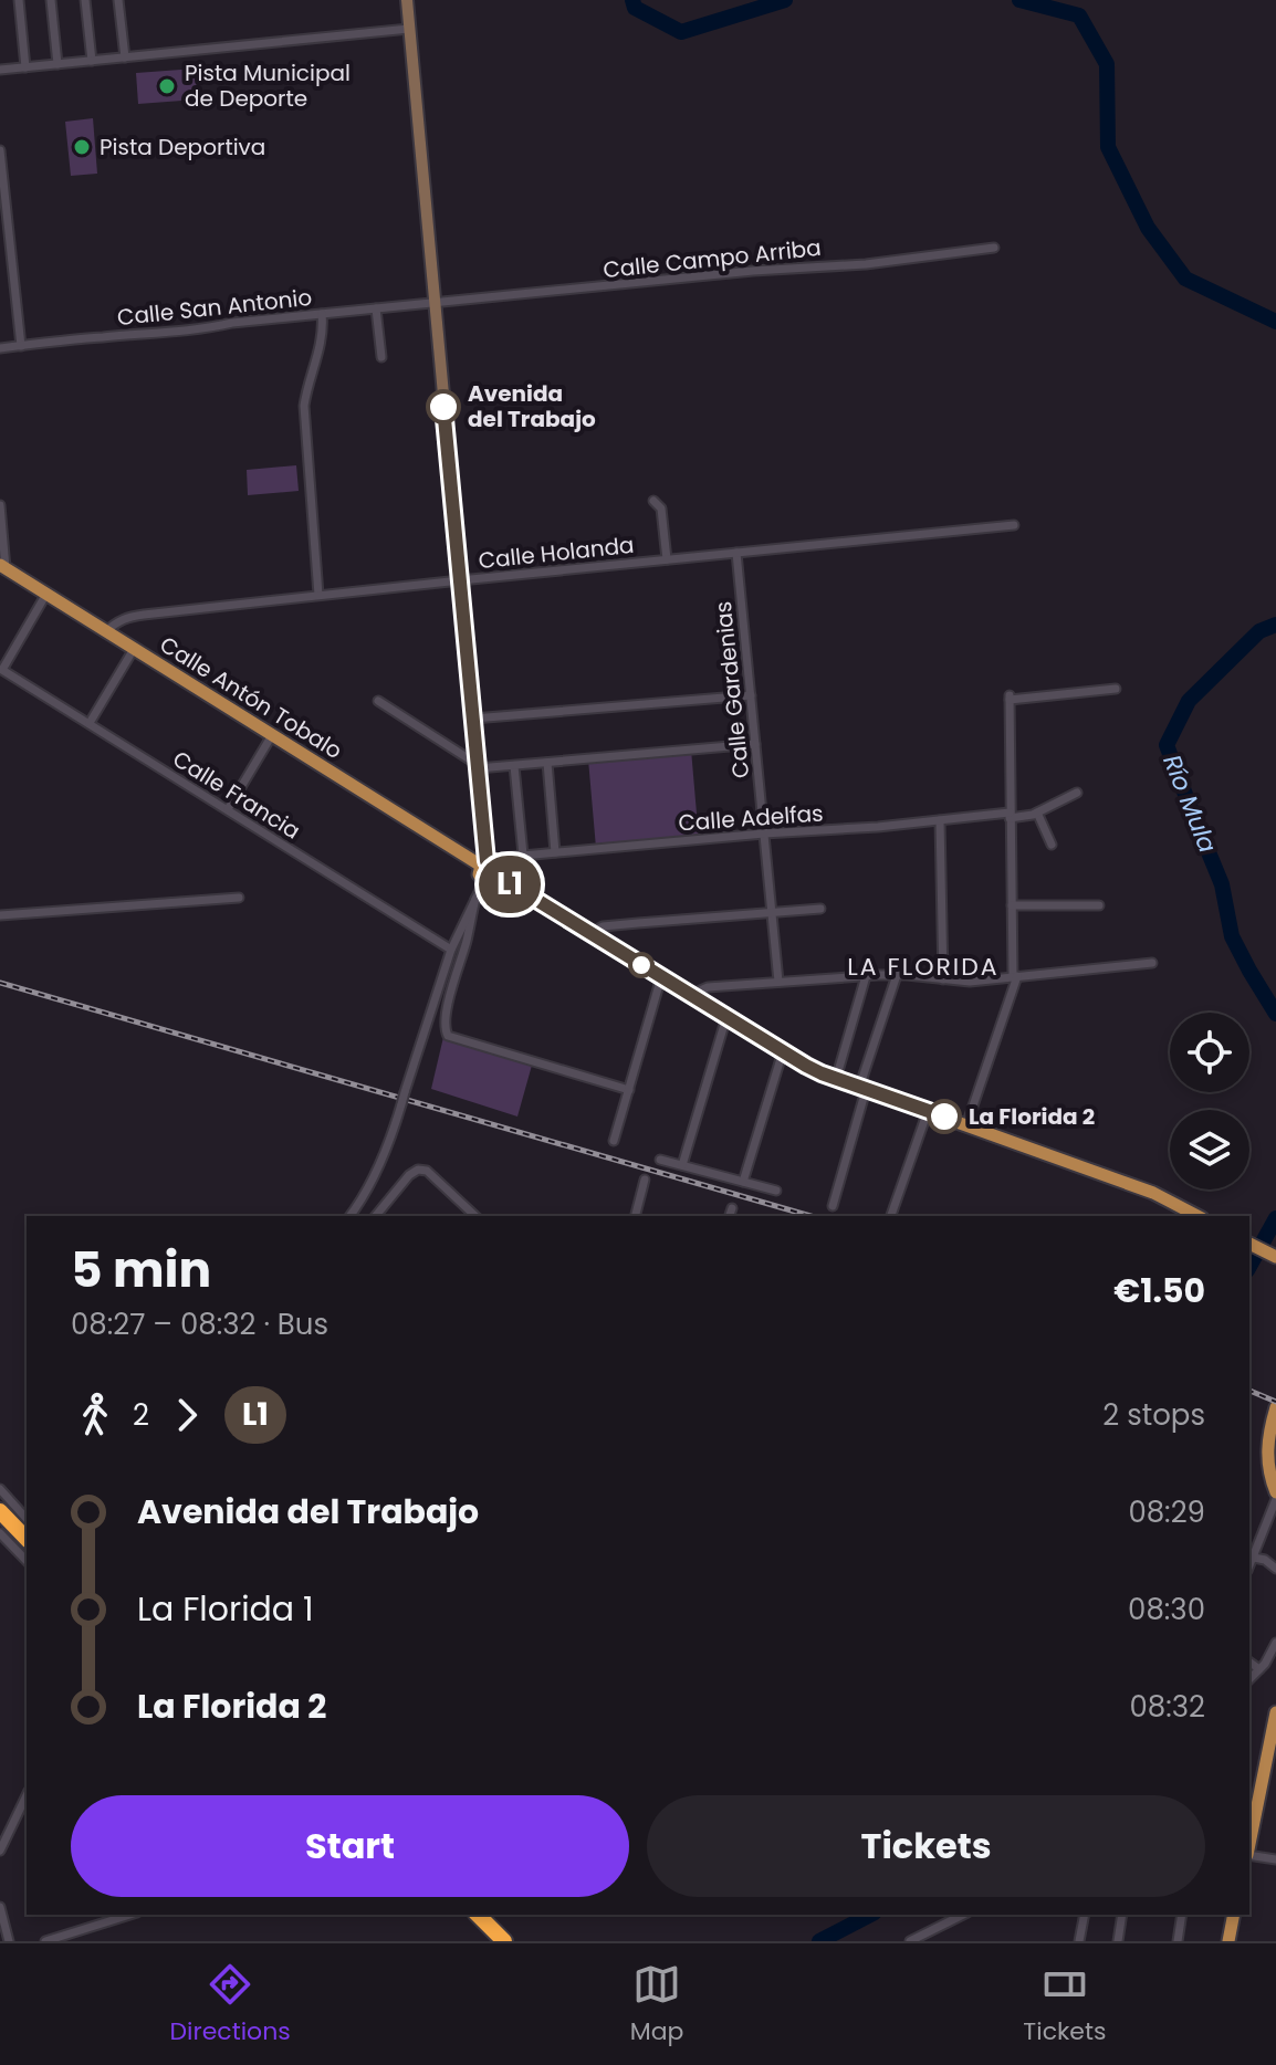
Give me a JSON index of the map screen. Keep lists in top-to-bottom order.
{
  "streets": {
    "main road": ["Calle Antón Tobalo"],
    "street": [
      "Calle Campo Arriba",
      "Calle San Antonio",
      "Calle Holanda",
      "Calle Gardenias",
      "Calle Francia",
      "Calle Adelfas"
    ]
  },
  "crossings": [
    ["Calle Campo Arriba", "Calle San Antonio"],
    ["Calle Holanda", "Calle Gardenias"],
    ["Calle Holanda", "Calle Antón Tobalo"],
    ["Calle Gardenias", "Calle Adelfas"],
    ["Calle Antón Tobalo", "Calle Adelfas"]
  ],
  "districts": ["LA FLORIDA"],
  "water": ["Río Mula"],
  "places": [
    "Pista Municipal de Deporte",
    "Pista Deportiva",
    "Avenida del Trabajo",
    "La Florida 2"
  ],
  "lines": ["bus line L1"],
  "page": {
    "on_map": "L1",
    "heading": ["5 min", "08:27 – 08:32 · Bus", "€1.50"],
    "legs": ["2", "L1", "2 stops"],
    "list": [
      {
        "name": "Avenida del Trabajo",
        "value": "08:29"
      },
      {
        "name": "La Florida 1",
        "value": "08:30"
      },
      {
        "name": "La Florida 2",
        "value": "08:32"
      }
    ],
    "buttons": ["Start", "Tickets"],
    "tabs": ["Directions", "Map", "Tickets"]
  }
}
